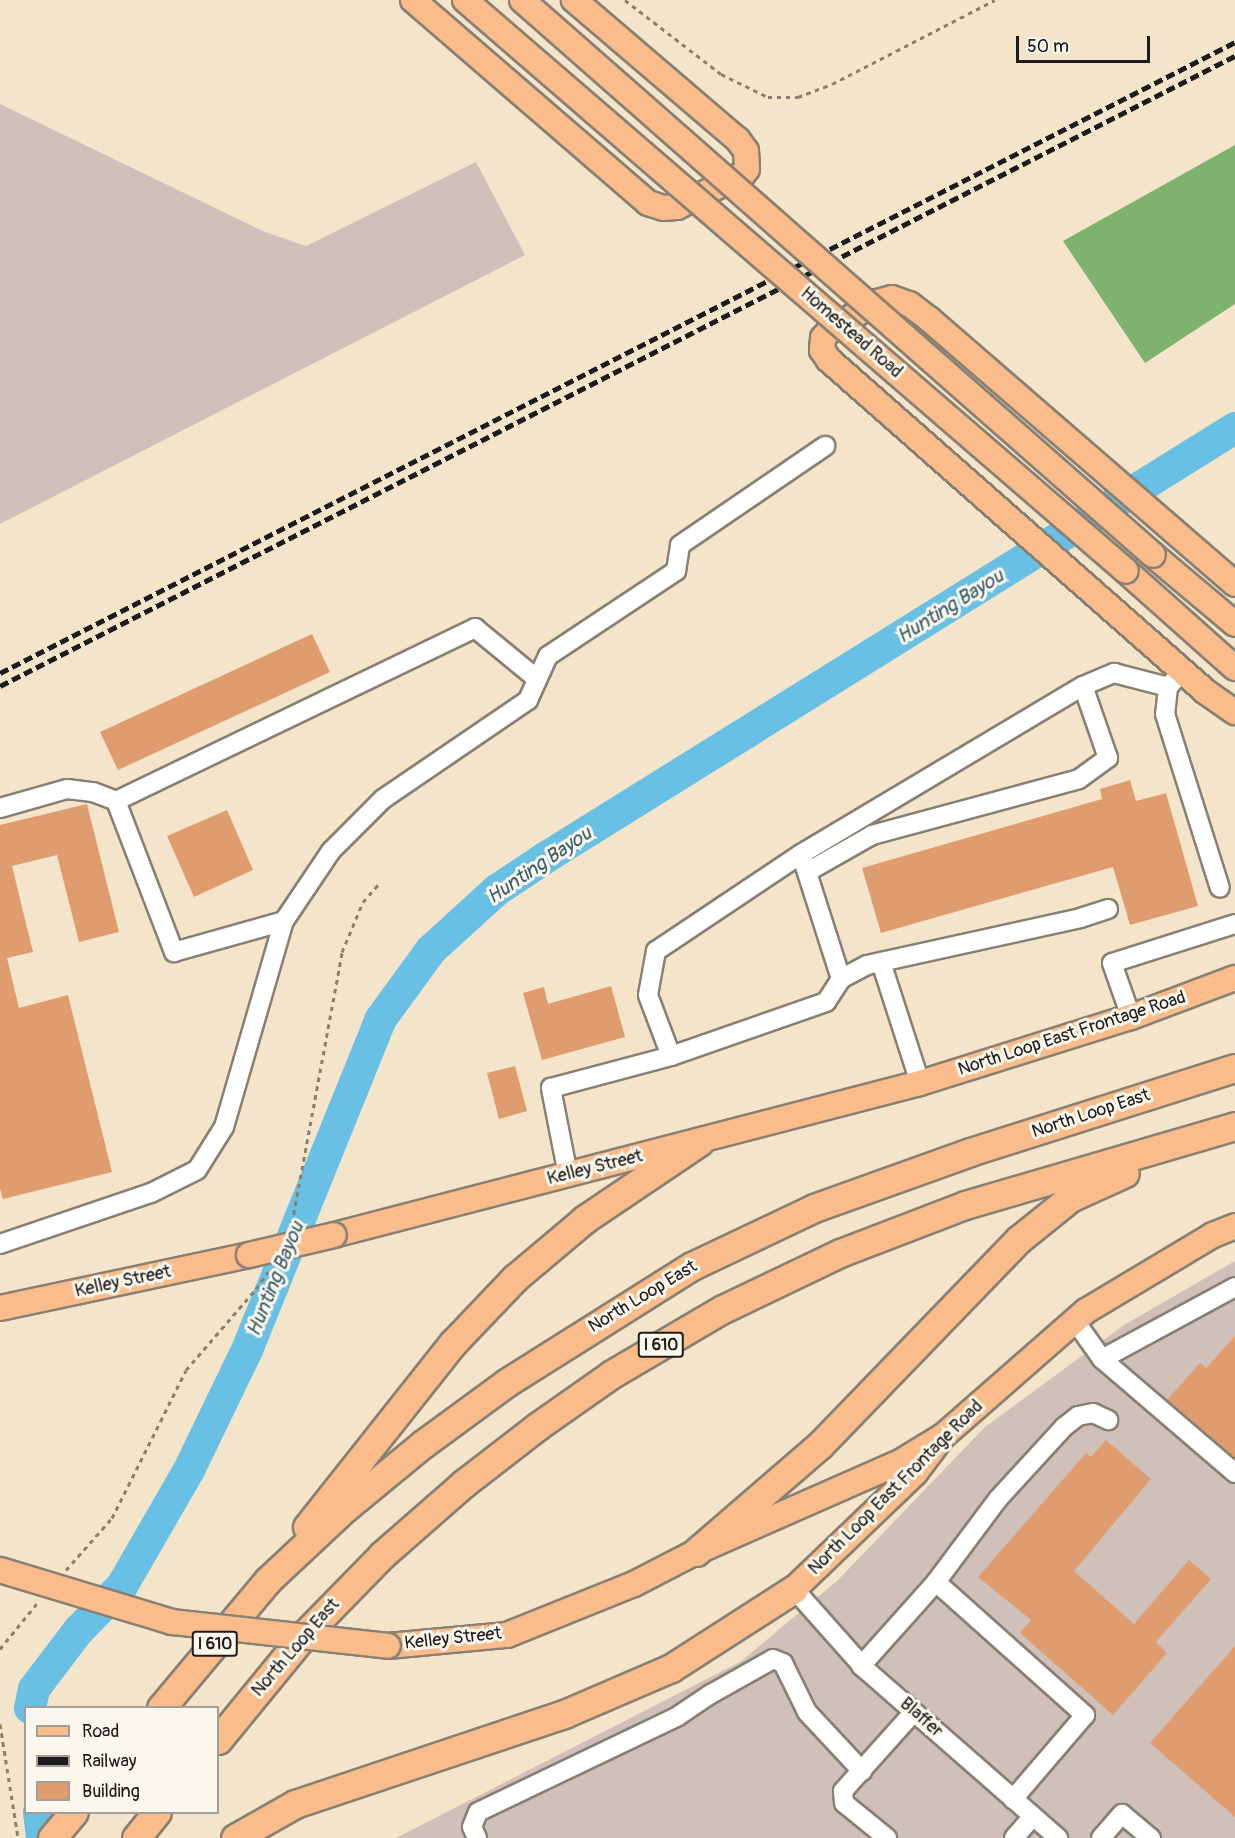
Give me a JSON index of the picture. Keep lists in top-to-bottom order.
{
  "streets": {
    "highway": ["North Loop East", "I 610"],
    "main road": ["Homestead Road", "North Loop East Frontage Road", "Kelley Street"],
    "street": ["Blaffer"]
  },
  "crossings": [
    ["North Loop East Frontage Road", "Kelley Street"],
    ["North Loop East Frontage Road", "Blaffer"]
  ],
  "water": ["Hunting Bayou"],
  "legend": ["Road", "Railway", "Building"],
  "scale_bar": "50 m"
}
